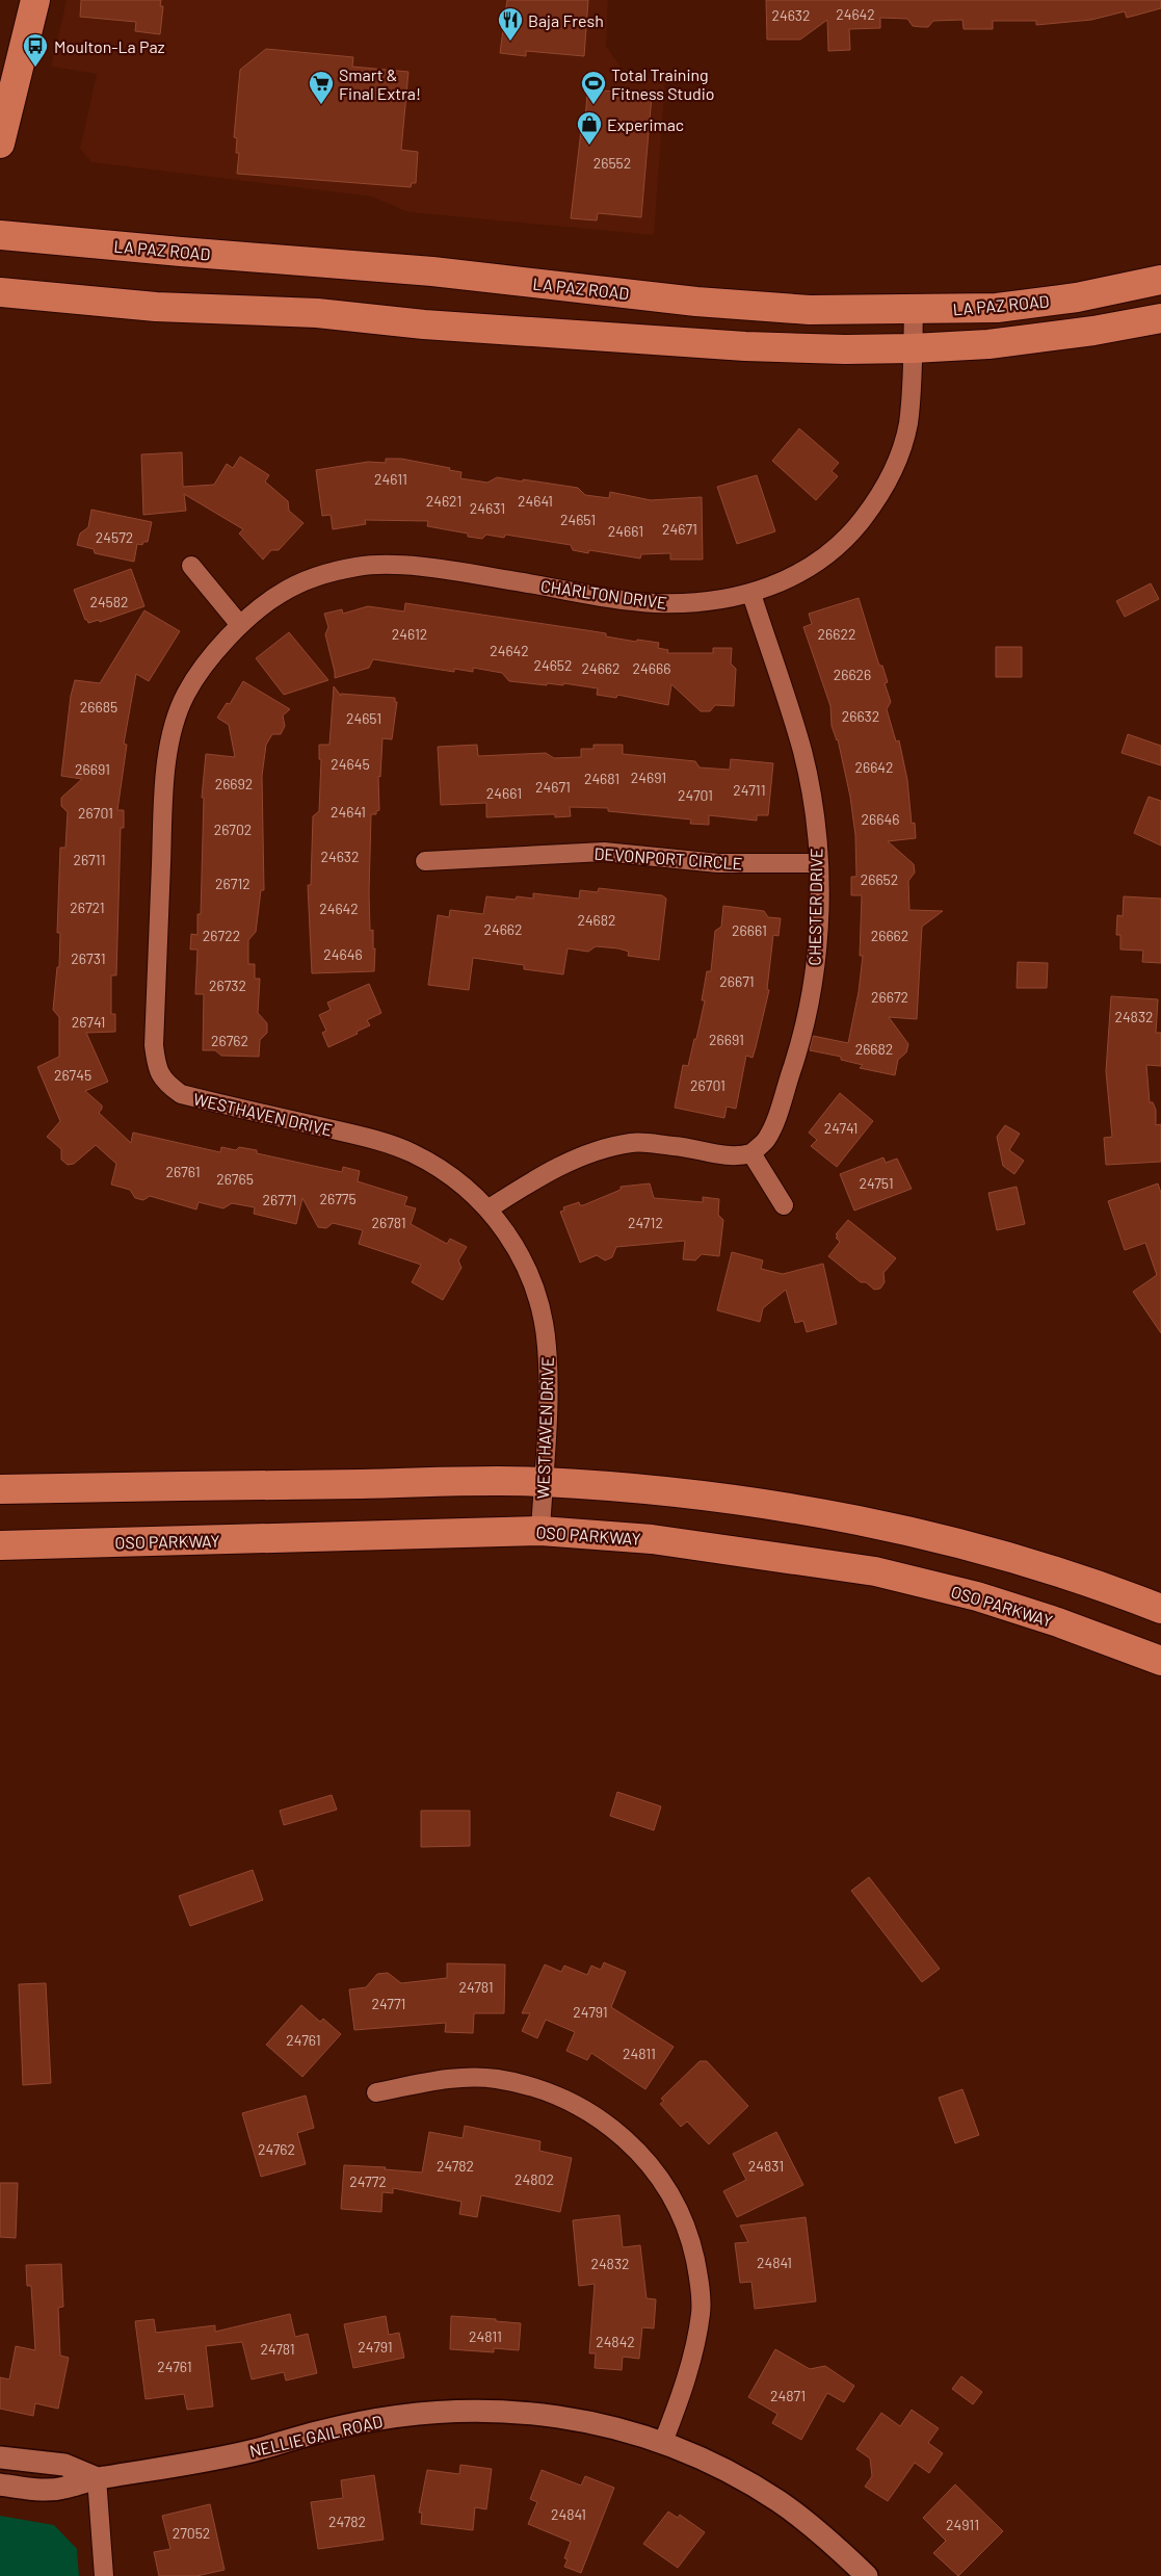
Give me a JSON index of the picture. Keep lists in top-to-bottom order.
{
  "streets": {
    "main road": ["LA PAZ ROAD", "OSO PARKWAY"],
    "street": [
      "CHARLTON DRIVE",
      "DEVONPORT CIRCLE",
      "CHESTER DRIVE",
      "WESTHAVEN DRIVE",
      "NELLIE GAIL ROAD"
    ]
  },
  "crossings": [
    ["LA PAZ ROAD", "CHARLTON DRIVE"],
    ["CHARLTON DRIVE", "CHESTER DRIVE"],
    ["CHARLTON DRIVE", "WESTHAVEN DRIVE"],
    ["DEVONPORT CIRCLE", "CHESTER DRIVE"],
    ["WESTHAVEN DRIVE", "OSO PARKWAY"]
  ],
  "places": {
    "restaurant": ["Baja Fresh"],
    "bus stop": ["Moulton-La Paz"],
    "supermarket": ["Smart & Final Extra!"],
    "sports": ["Total Training Fitness Studio"],
    "shop": ["Experimac"]
  },
  "house_numbers": [
    "24642",
    "24632",
    "26552",
    "24611",
    "24621",
    "24641",
    "24631",
    "24651",
    "24671",
    "24661",
    "24572",
    "24582",
    "24612",
    "26622",
    "24642",
    "24652",
    "24662",
    "24666",
    "26626",
    "26685",
    "26632",
    "24651",
    "24645",
    "26642",
    "26691",
    "24691",
    "24681",
    "26692",
    "24671",
    "24711",
    "24661",
    "24701",
    "24641",
    "26701",
    "26646",
    "26702",
    "24632",
    "26711",
    "26652",
    "26712",
    "26721",
    "24642",
    "24682",
    "24662",
    "26661",
    "26722",
    "26662",
    "24646",
    "26731",
    "26671",
    "26732",
    "26672",
    "24832",
    "26741",
    "26691",
    "26762",
    "26682",
    "26745",
    "26701",
    "24741",
    "26761",
    "26765",
    "24751",
    "26775",
    "26771",
    "26781",
    "24712",
    "24781",
    "24771",
    "24791",
    "24761",
    "24811",
    "24762",
    "24782",
    "24831",
    "24802",
    "24772",
    "24841",
    "24832",
    "24811",
    "24842",
    "24791",
    "24781",
    "24761",
    "24871",
    "24841",
    "24782",
    "24911",
    "27052"
  ]
}
